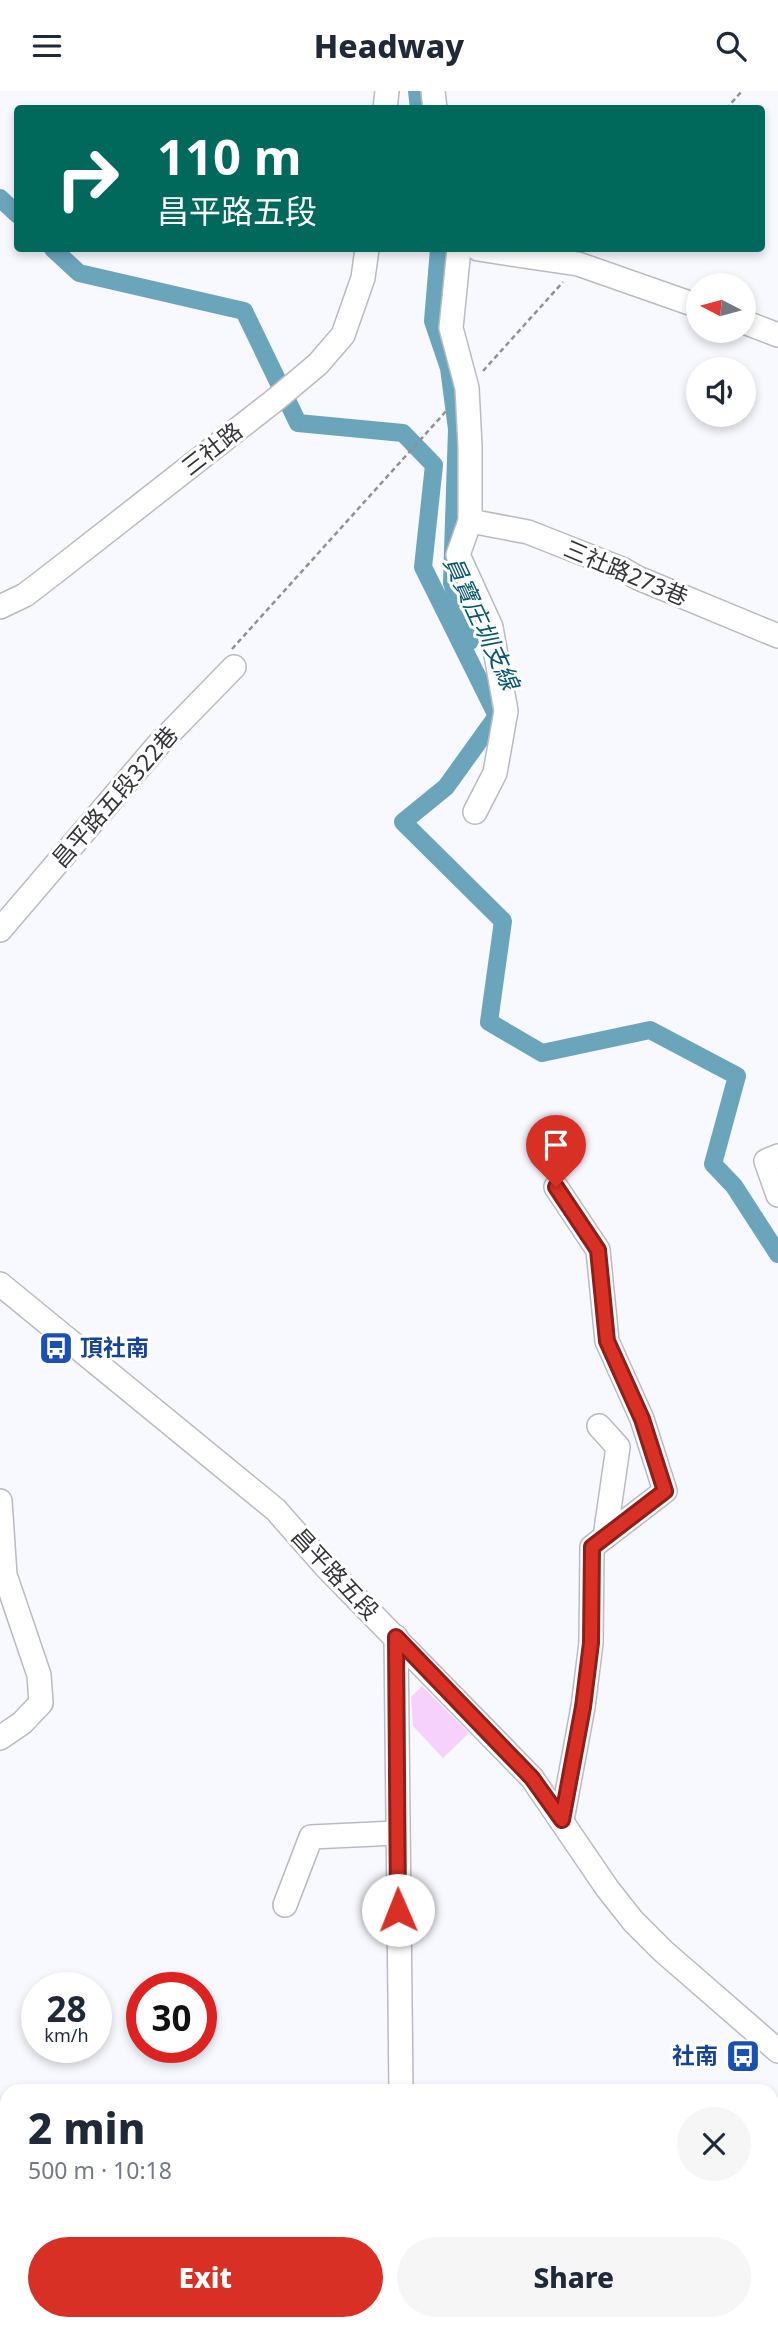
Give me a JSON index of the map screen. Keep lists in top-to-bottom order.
{
  "streets": {
    "street": [
      "三社路",
      "三社路273巷",
      "昌平路五段322巷",
      "昌平路五段"
    ]
  },
  "water": ["員寶庄圳支線"],
  "places": {
    "bus stop": ["頂社南", "社南"]
  },
  "north": "left",
  "page": {
    "header": "Headway",
    "turn": ["110 m", "昌平路五段"],
    "speed": "28 km/h",
    "limit": "30",
    "heading": ["2 min", "500 m · 10:18"],
    "buttons": ["Exit", "Share"]
  }
}
